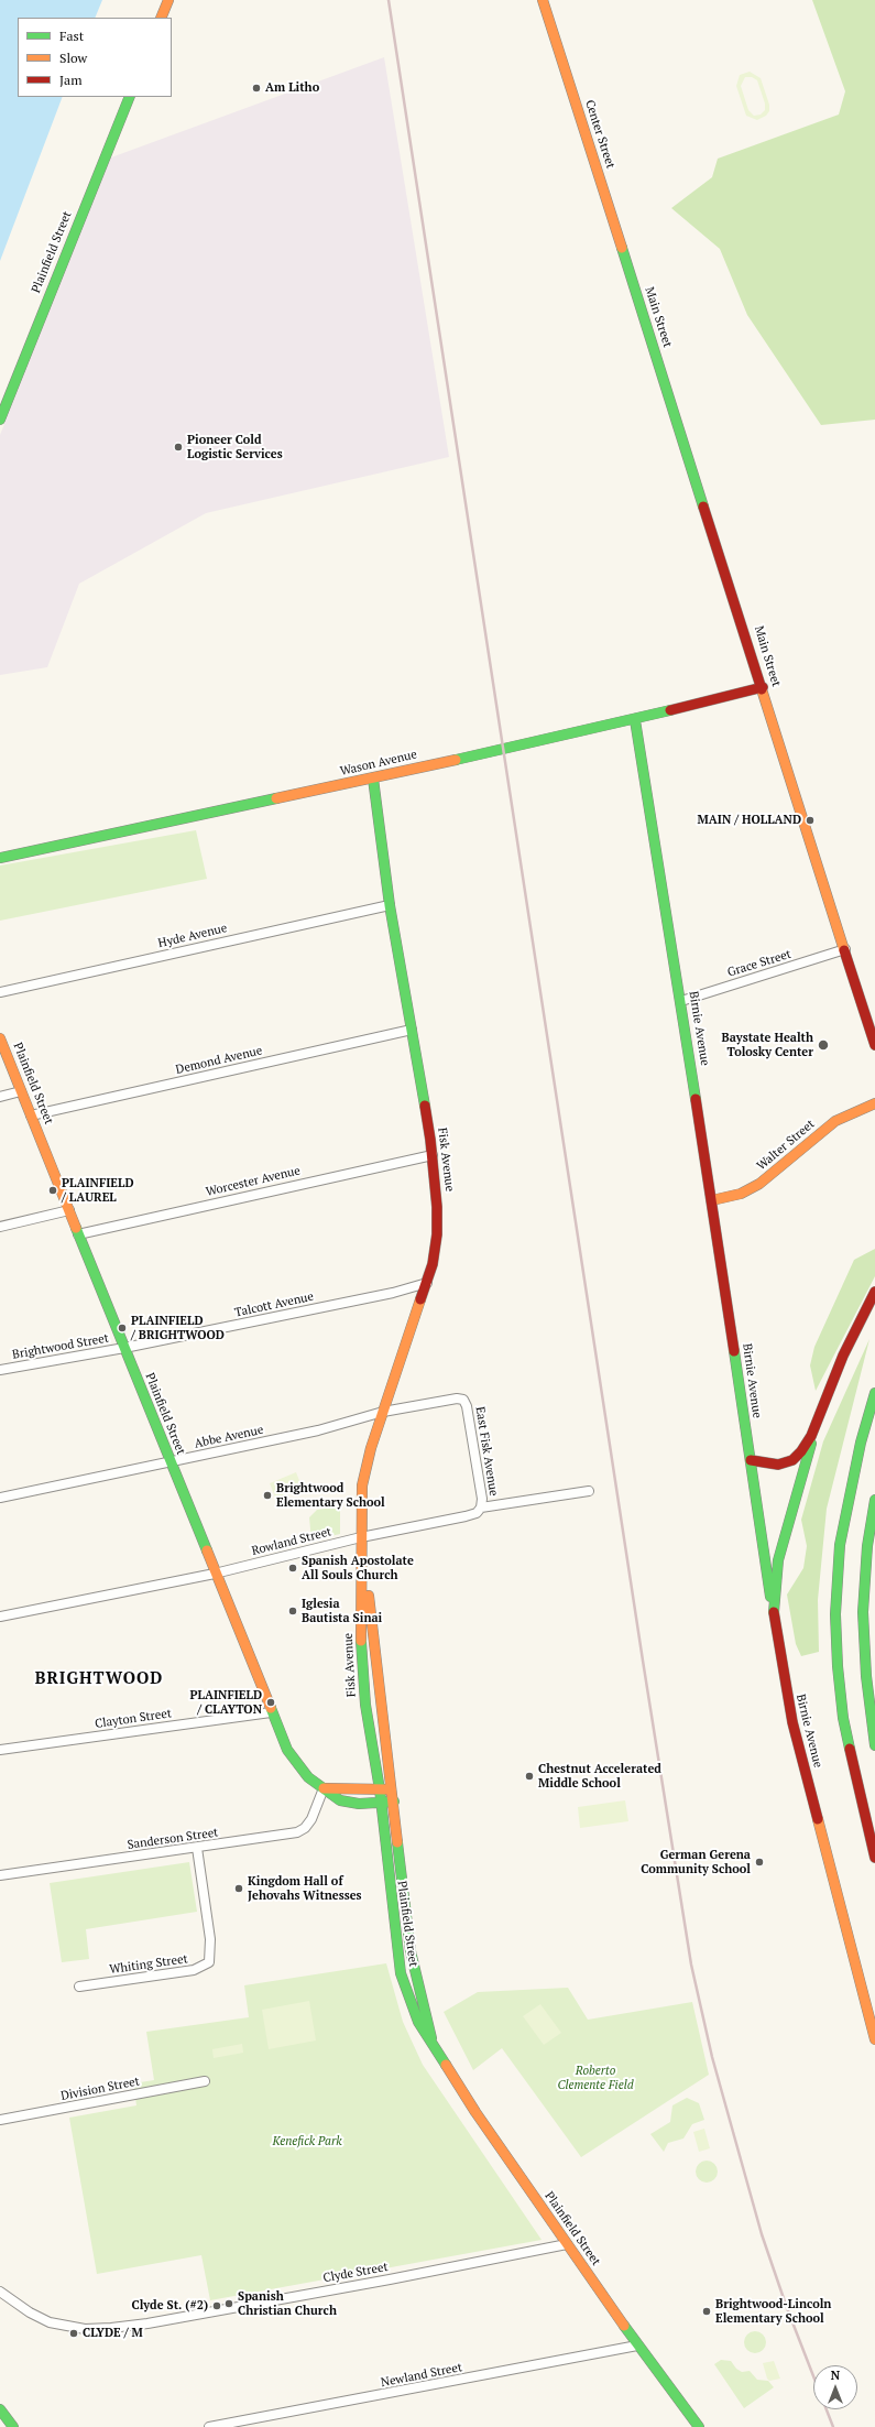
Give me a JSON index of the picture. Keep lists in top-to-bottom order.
{
  "streets": {
    "main road": [
      "Center Street",
      "Plainfield Street",
      "Main Street",
      "Wason Avenue",
      "Birnie Avenue",
      "Walter Street",
      "Fisk Avenue"
    ],
    "street": [
      "Hyde Avenue",
      "Grace Street",
      "Demond Avenue",
      "Worcester Avenue",
      "Talcott Avenue",
      "Brightwood Street",
      "Abbe Avenue",
      "East Fisk Avenue",
      "Rowland Street",
      "Clayton Street",
      "Sanderson Street",
      "Whiting Street",
      "Division Street",
      "Clyde Street",
      "Newland Street"
    ]
  },
  "crossings": [
    ["Center Street", "Main Street"],
    ["Plainfield Street", "Demond Avenue"],
    ["Plainfield Street", "Fisk Avenue"],
    ["Plainfield Street", "Worcester Avenue"],
    ["Plainfield Street", "Talcott Avenue"],
    ["Plainfield Street", "Brightwood Street"],
    ["Plainfield Street", "Abbe Avenue"],
    ["Plainfield Street", "Rowland Street"],
    ["Plainfield Street", "Clayton Street"],
    ["Plainfield Street", "Sanderson Street"],
    ["Plainfield Street", "Clyde Street"],
    ["Plainfield Street", "Newland Street"],
    ["Main Street", "Wason Avenue"],
    ["Main Street", "Grace Street"],
    ["Wason Avenue", "Birnie Avenue"],
    ["Wason Avenue", "Fisk Avenue"],
    ["Hyde Avenue", "Fisk Avenue"],
    ["Grace Street", "Birnie Avenue"],
    ["Birnie Avenue", "Walter Street"],
    ["Demond Avenue", "Fisk Avenue"],
    ["Fisk Avenue", "Worcester Avenue"],
    ["Fisk Avenue", "Talcott Avenue"],
    ["Fisk Avenue", "Abbe Avenue"],
    ["Fisk Avenue", "Rowland Street"],
    ["Talcott Avenue", "Brightwood Street"],
    ["Abbe Avenue", "East Fisk Avenue"],
    ["East Fisk Avenue", "Rowland Street"],
    ["Sanderson Street", "Whiting Street"]
  ],
  "districts": ["BRIGHTWOOD"],
  "parks": ["Roberto Clemente Field", "Kenefick Park"],
  "places": [
    "Am Litho",
    "Pioneer Cold Logistic Services",
    "MAIN / HOLLAND",
    "Baystate Health Tolosky Center",
    "PLAINFIELD / LAUREL",
    "PLAINFIELD / BRIGHTWOOD",
    "Brightwood Elementary School",
    "Spanish Apostolate All Souls Church",
    "Iglesia Bautista Sinai",
    "PLAINFIELD / CLAYTON",
    "Chestnut Accelerated Middle School",
    "German Gerena Community School",
    "Kingdom Hall of Jehovahs Witnesses",
    "Spanish Christian Church",
    "Clyde St. (#2)",
    "Brightwood-Lincoln Elementary School",
    "CLYDE / M"
  ],
  "legend": ["Fast", "Slow", "Jam"],
  "north": "top"
}
